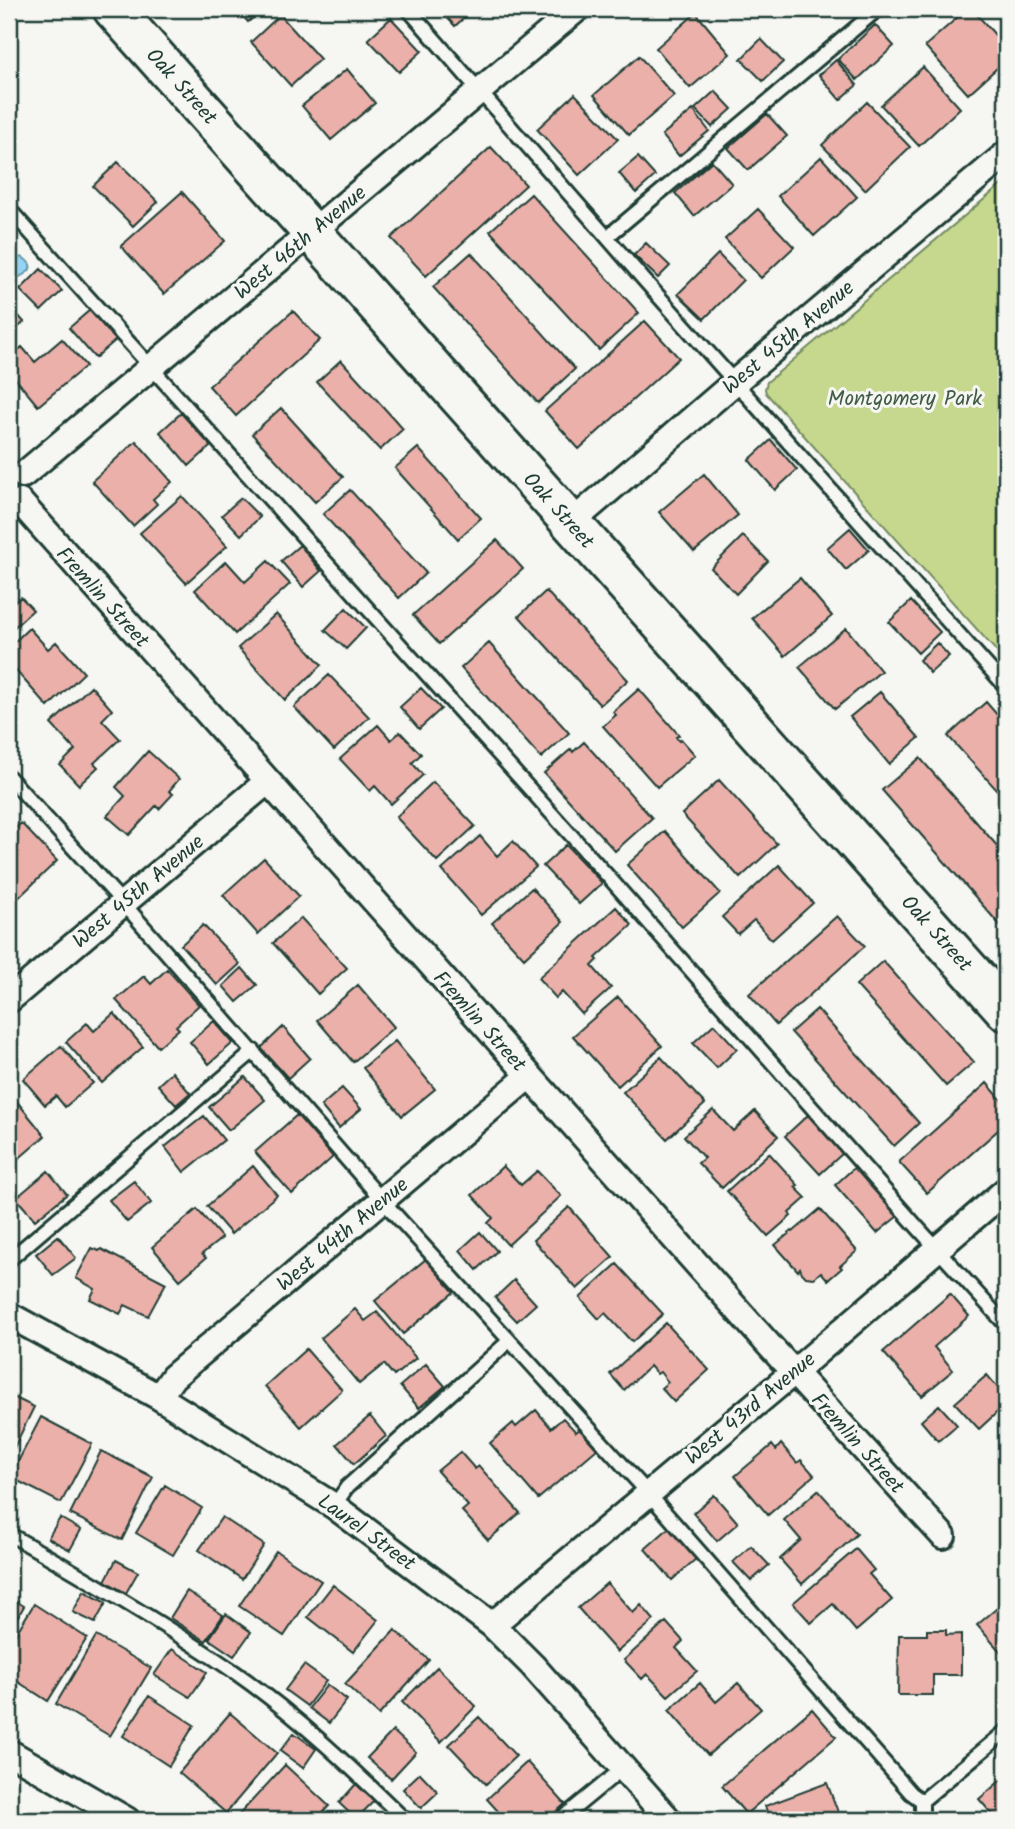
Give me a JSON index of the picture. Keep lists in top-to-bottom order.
{
  "streets": {
    "main road": ["Oak Street"],
    "street": [
      "West 46th Avenue",
      "West 45th Avenue",
      "Fremlin Street",
      "West 44th Avenue",
      "West 43rd Avenue",
      "Laurel Street"
    ]
  },
  "crossings": [
    ["Oak Street", "West 46th Avenue"],
    ["Oak Street", "West 45th Avenue"],
    ["West 45th Avenue", "Fremlin Street"],
    ["Fremlin Street", "West 44th Avenue"],
    ["Fremlin Street", "West 43rd Avenue"],
    ["West 44th Avenue", "Laurel Street"],
    ["West 43rd Avenue", "Laurel Street"]
  ],
  "parks": ["Montgomery Park"]
}
